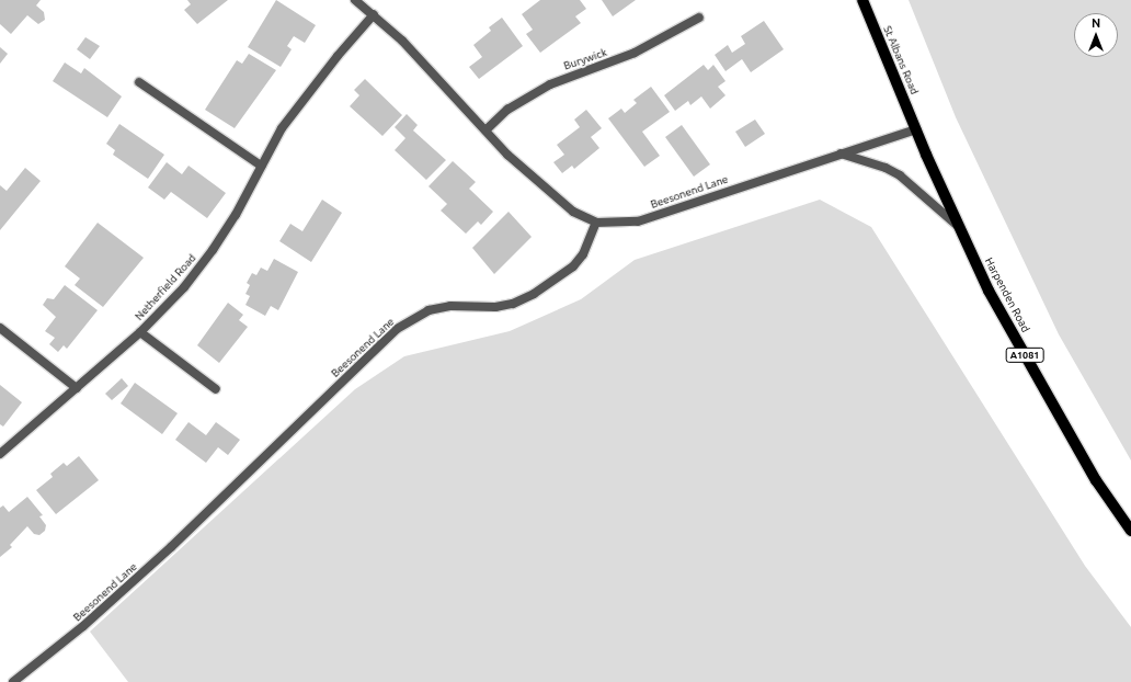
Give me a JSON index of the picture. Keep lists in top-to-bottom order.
{
  "streets": {
    "main road": ["St Albans Road", "Harpenden Road", "A1081"],
    "street": ["Burywick", "Beesonend Lane", "Netherfield Road"]
  },
  "crossings": [
    ["St Albans Road", "Beesonend Lane"],
    ["St Albans Road", "Harpenden Road"],
    ["Beesonend Lane", "Harpenden Road"]
  ],
  "north": "top"
}
